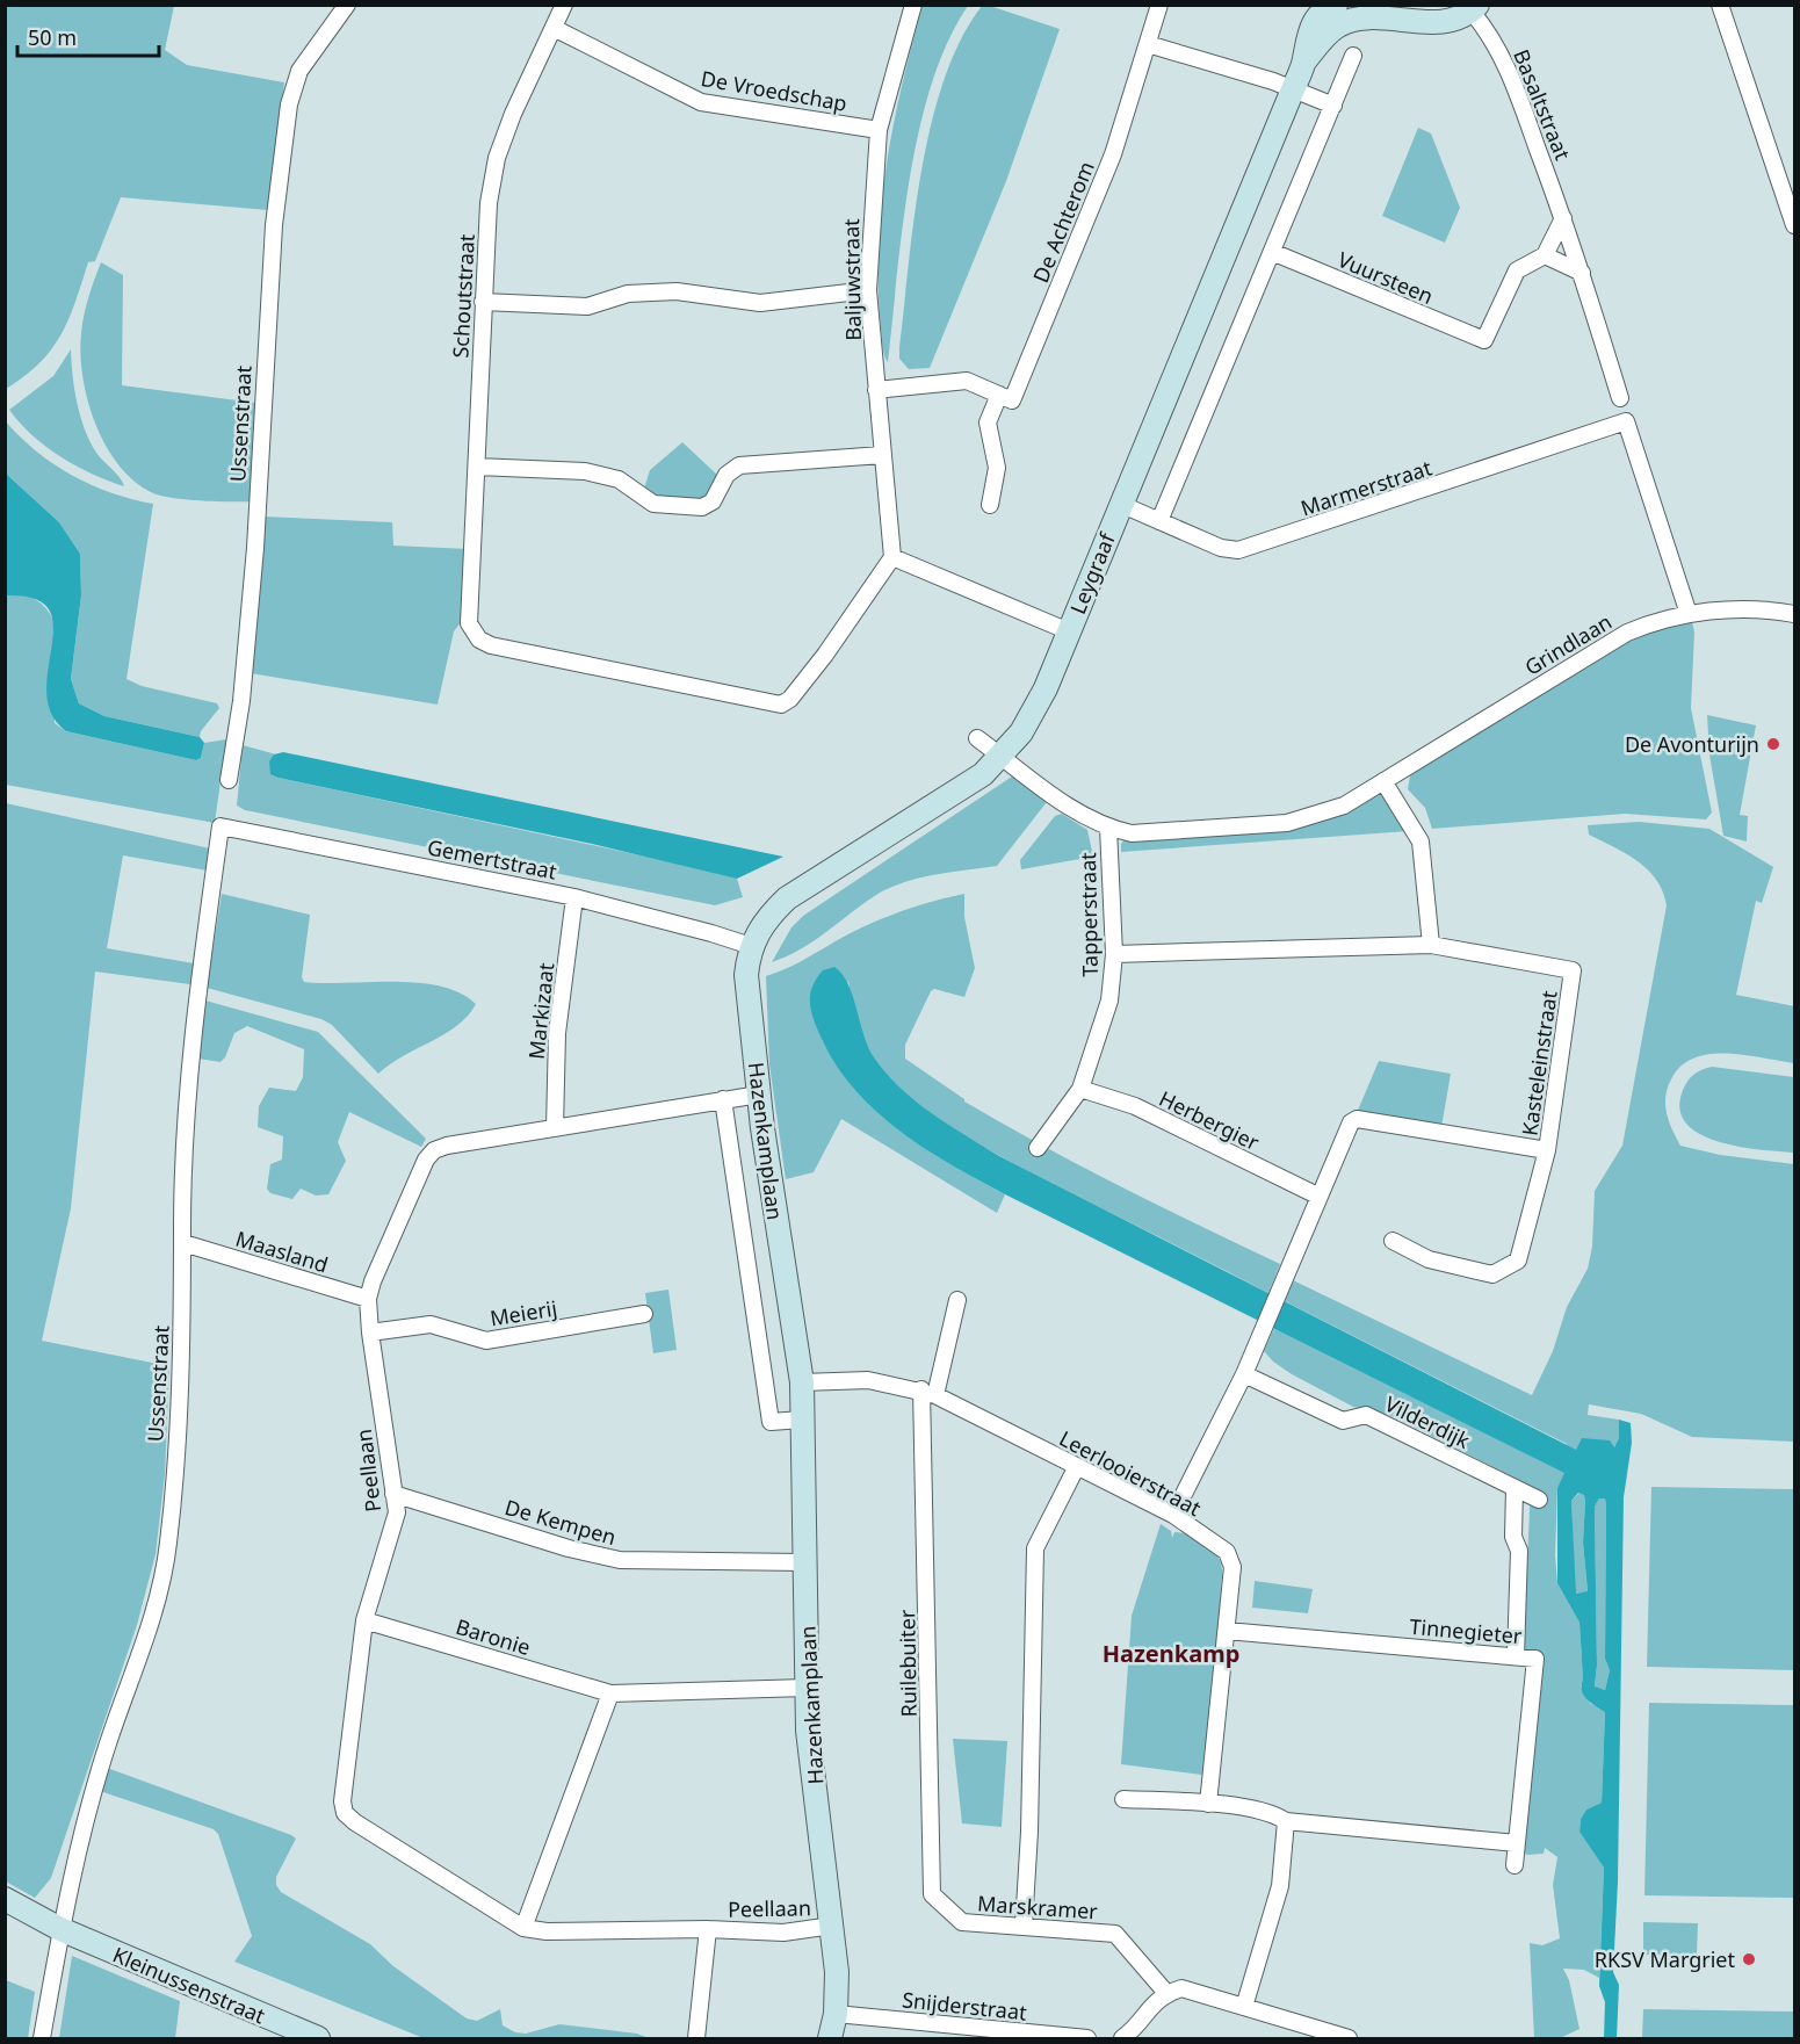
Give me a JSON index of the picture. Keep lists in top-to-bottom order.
{
  "streets": {
    "street": [
      "De Vroedschap",
      "Basaltstraat",
      "De Achterom",
      "Vuursteen",
      "Baljuwstraat",
      "Schoutstraat",
      "Ussenstraat",
      "Marmerstraat",
      "Leygraaf",
      "Grindlaan",
      "Gemertstraat",
      "Tapperstraat",
      "Markizaat",
      "Kasteleinstraat",
      "Herbergier",
      "Hazenkamplaan",
      "Maasland",
      "Meierij",
      "Vilderdijk",
      "Peellaan",
      "Leerlooierstraat",
      "De Kempen",
      "Tinnegieter",
      "Baronie",
      "Ruilebuiter",
      "Marskramer",
      "Kleinussenstraat",
      "Snijderstraat"
    ]
  },
  "crossings": [
    ["De Vroedschap", "Baljuwstraat"],
    ["De Vroedschap", "Schoutstraat"],
    ["Basaltstraat", "Leygraaf"],
    ["Baljuwstraat", "Schoutstraat"],
    ["Ussenstraat", "Gemertstraat"],
    ["Ussenstraat", "Maasland"],
    ["Ussenstraat", "Kleinussenstraat"],
    ["Marmerstraat", "Leygraaf"],
    ["Marmerstraat", "Grindlaan"],
    ["Leygraaf", "Grindlaan"],
    ["Leygraaf", "Gemertstraat"],
    ["Leygraaf", "Hazenkamplaan"],
    ["Grindlaan", "Tapperstraat"],
    ["Gemertstraat", "Markizaat"],
    ["Gemertstraat", "Hazenkamplaan"],
    ["Tapperstraat", "Kasteleinstraat"],
    ["Tapperstraat", "Herbergier"],
    ["Markizaat", "Peellaan"],
    ["Kasteleinstraat", "Herbergier"],
    ["Kasteleinstraat", "Vilderdijk"],
    ["Kasteleinstraat", "Leerlooierstraat"],
    ["Hazenkamplaan", "Peellaan"],
    ["Hazenkamplaan", "Leerlooierstraat"],
    ["Hazenkamplaan", "De Kempen"],
    ["Hazenkamplaan", "Baronie"],
    ["Hazenkamplaan", "Snijderstraat"],
    ["Maasland", "Peellaan"],
    ["Meierij", "Peellaan"],
    ["Peellaan", "De Kempen"],
    ["Peellaan", "Baronie"],
    ["Leerlooierstraat", "Tinnegieter"],
    ["Leerlooierstraat", "Ruilebuiter"],
    ["Ruilebuiter", "Marskramer"]
  ],
  "districts": ["Hazenkamp"],
  "places": ["De Avonturijn", "RKSV Margriet"],
  "scale_bar": "50 m"
}
